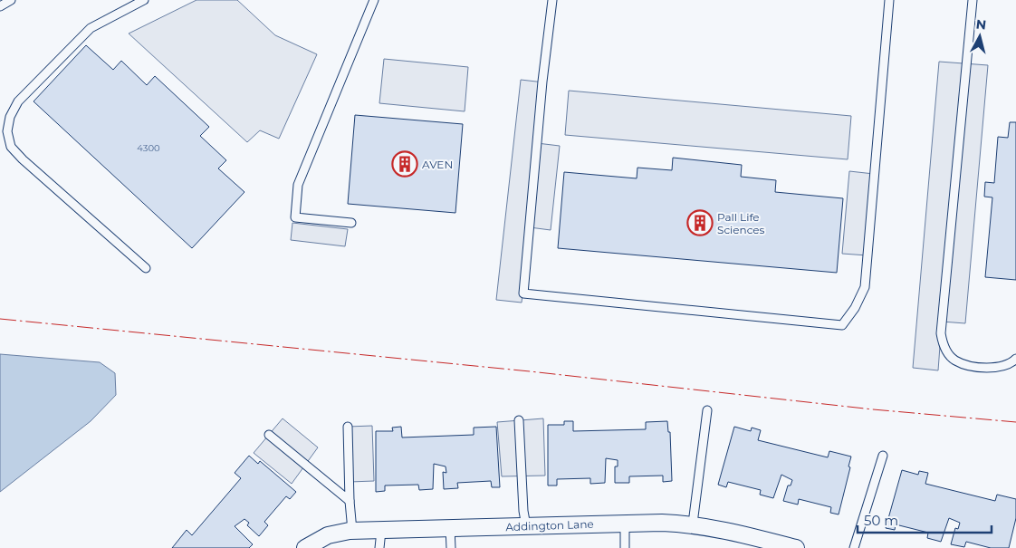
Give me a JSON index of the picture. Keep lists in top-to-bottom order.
{
  "streets": {
    "street": ["Addington Lane"]
  },
  "places": {
    "building": ["AVEN", "Pall Life Sciences"]
  },
  "house_numbers": ["4300"],
  "scale_bar": "50 m",
  "north": "top"
}
